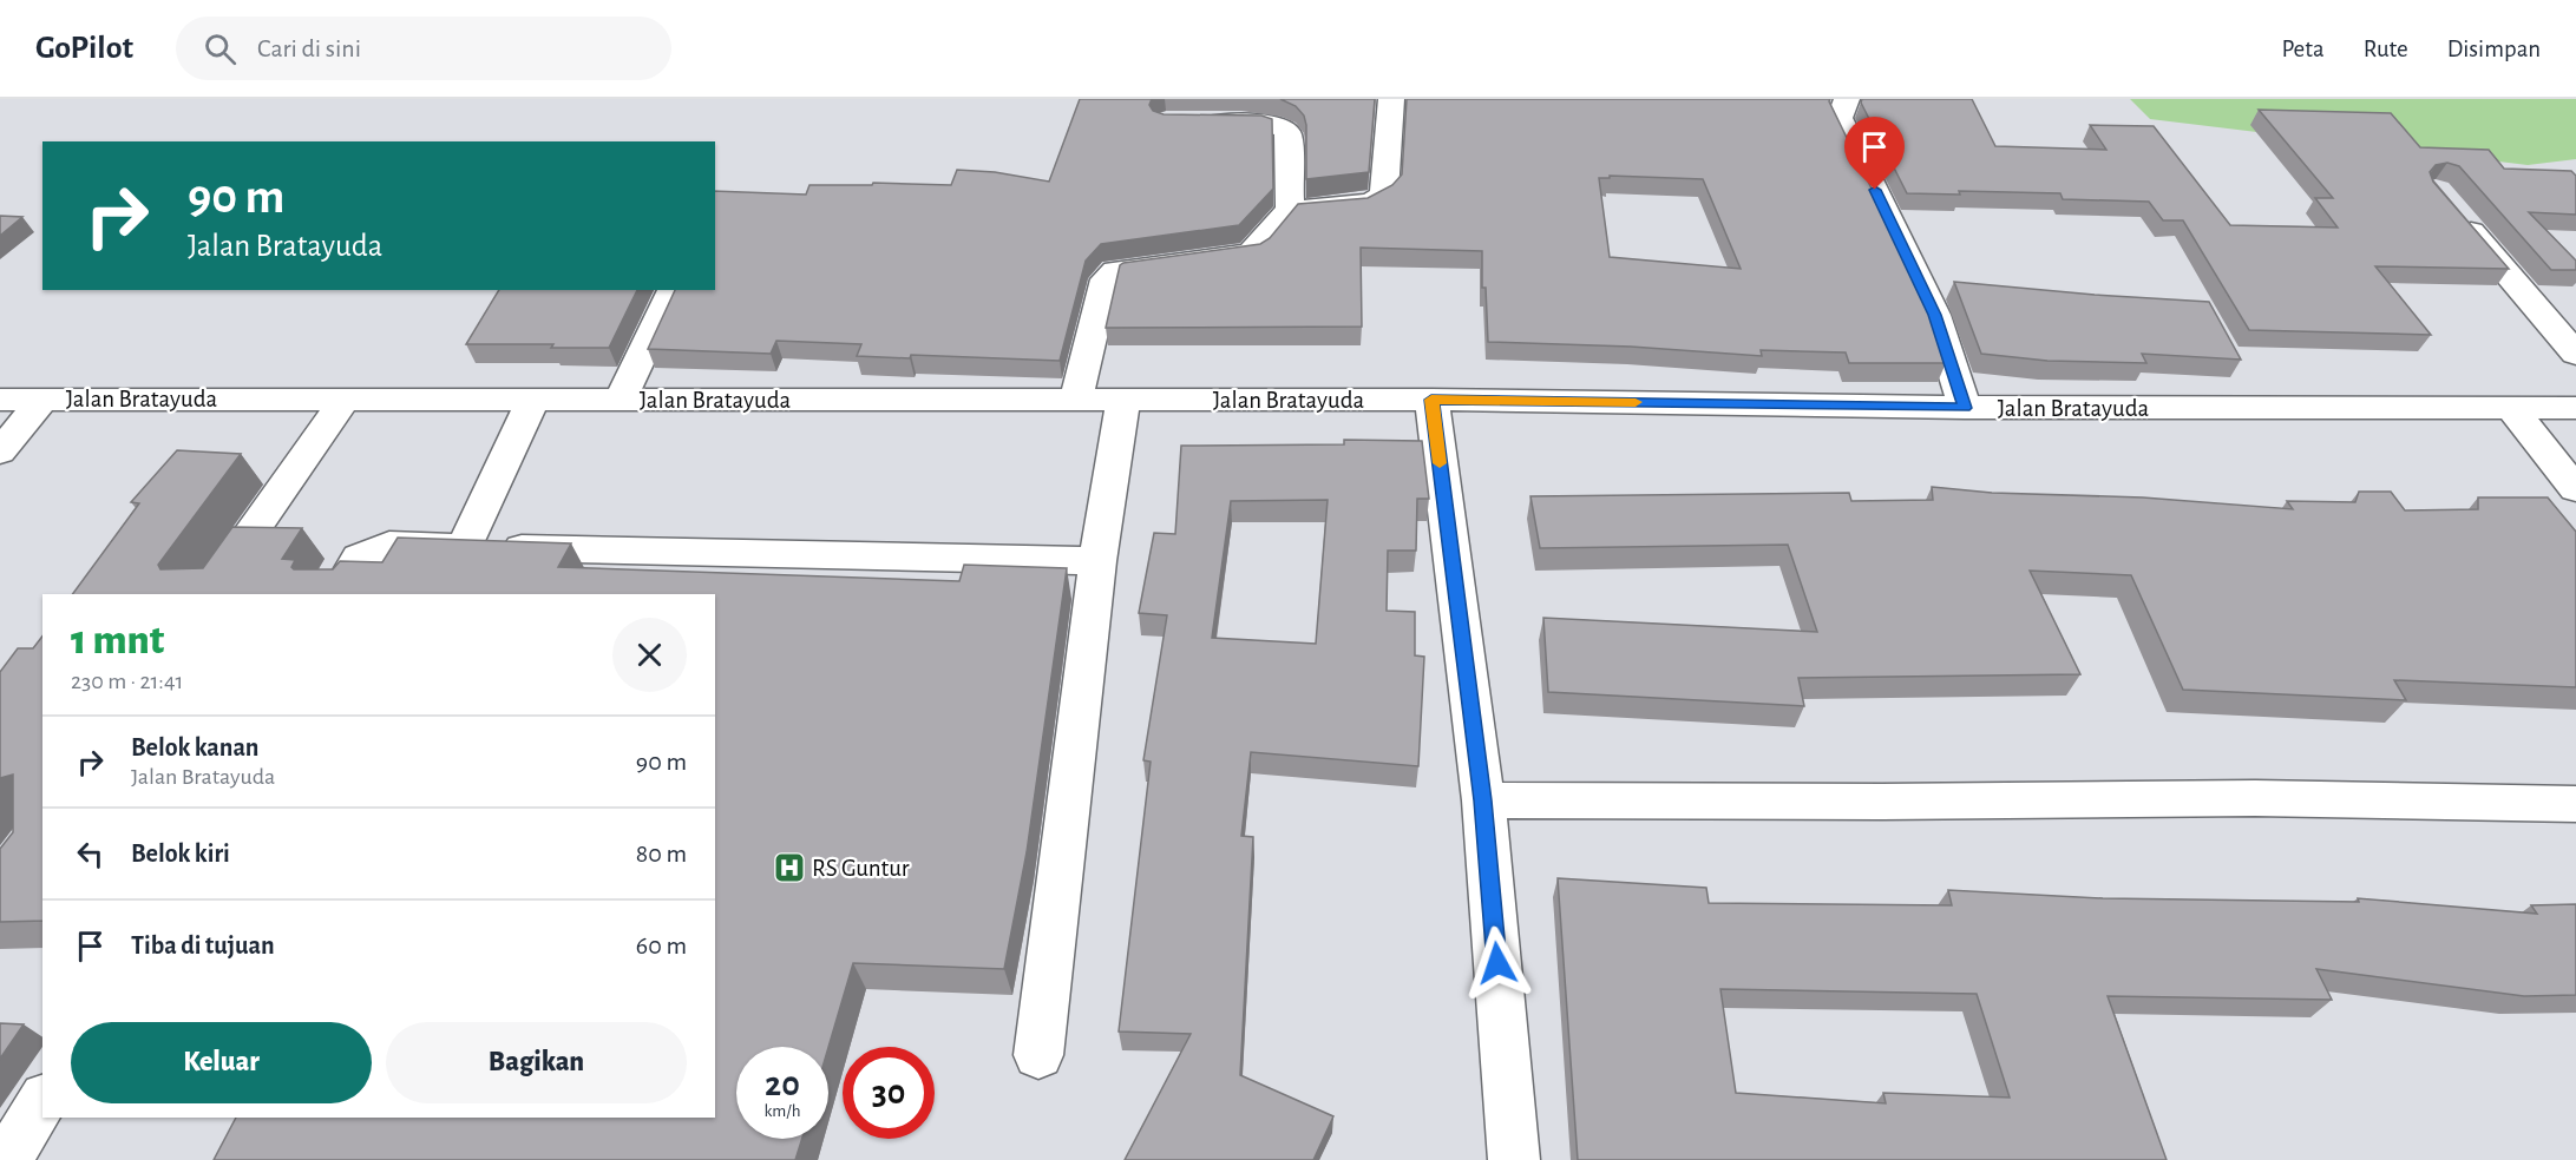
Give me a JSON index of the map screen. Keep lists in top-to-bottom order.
{
  "streets": {
    "street": ["Jalan Bratayuda"]
  },
  "places": {
    "hospital": ["RS Guntur"]
  },
  "page": {
    "header": "GoPilot",
    "search": "Cari di sini",
    "nav": ["Peta", "Rute", "Disimpan"],
    "turn": ["90 m", "Jalan Bratayuda"],
    "heading": ["1 mnt", "230 m · 21:41"],
    "list": [
      {
        "name": "Belok kanan",
        "note": "Jalan Bratayuda",
        "value": "90 m"
      },
      {
        "name": "Belok kiri",
        "value": "80 m"
      },
      {
        "name": "Tiba di tujuan",
        "value": "60 m"
      }
    ],
    "buttons": ["Keluar", "Bagikan"],
    "speed": "20 km/h",
    "limit": "30"
  }
}
